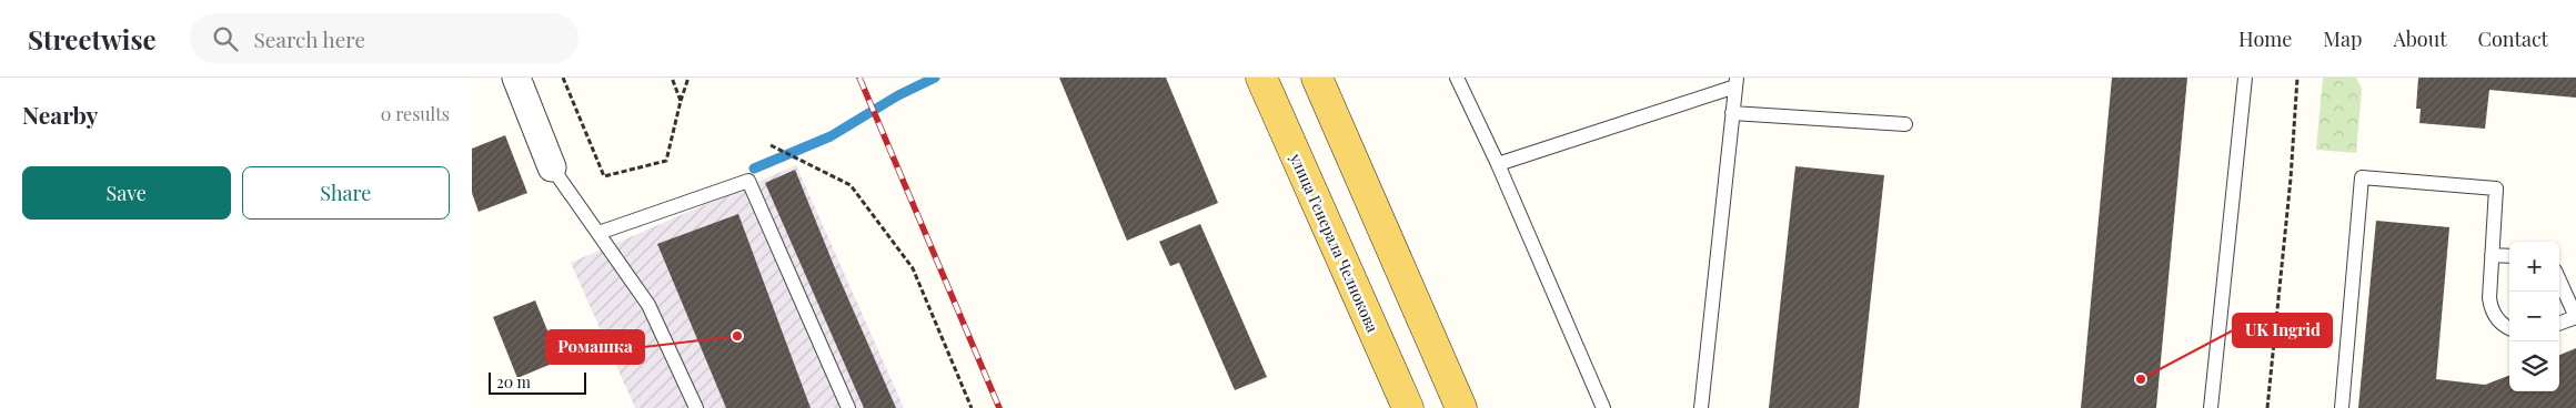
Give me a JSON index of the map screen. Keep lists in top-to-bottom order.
{
  "streets": {
    "main road": ["улица Генерала Челнокова"]
  },
  "places": ["Ромашка", "UK Ingrid"],
  "scale_bar": "20 m",
  "page": {
    "header": "Streetwise",
    "search": "Search here",
    "nav": [
      "Home",
      "Map",
      "About",
      "Contact"
    ],
    "heading": ["Nearby", "0 results"],
    "buttons": ["Save", "Share"],
    "map_buttons": ["+", "−"],
    "scale": "20 m"
  }
}
